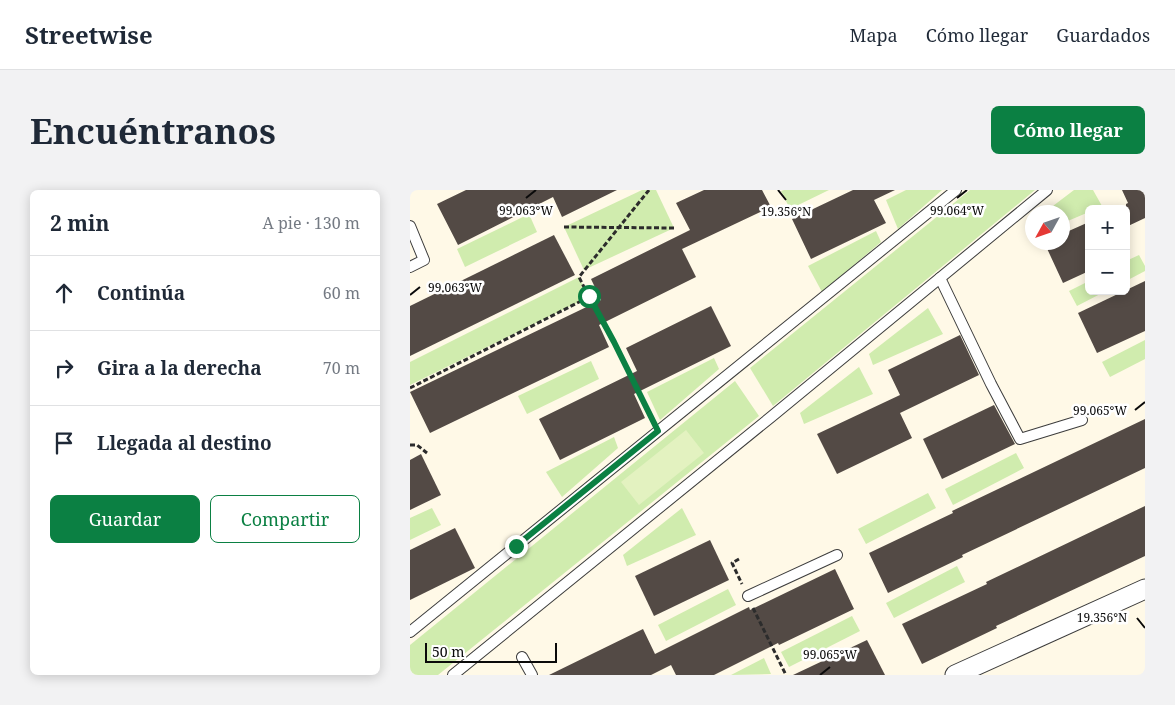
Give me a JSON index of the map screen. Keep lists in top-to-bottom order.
{
  "scale_bar": "50 m",
  "north": "bottom left",
  "page": {
    "header": "Streetwise",
    "nav": ["Mapa", "Cómo llegar", "Guardados"],
    "buttons": [
      "Cómo llegar",
      ["Guardar", "Compartir"]
    ],
    "title": "Encuéntranos",
    "heading": ["2 min", "A pie · 130 m"],
    "map_buttons": ["+", "−"],
    "list": [
      ["Continúa", "60 m"],
      ["Gira a la derecha", "70 m"],
      "Llegada al destino"
    ],
    "scale": "50 m"
  },
  "coordinates": [
    "99.063°W",
    "99.064°W",
    "19.356°N",
    "99.065°W"
  ]
}
